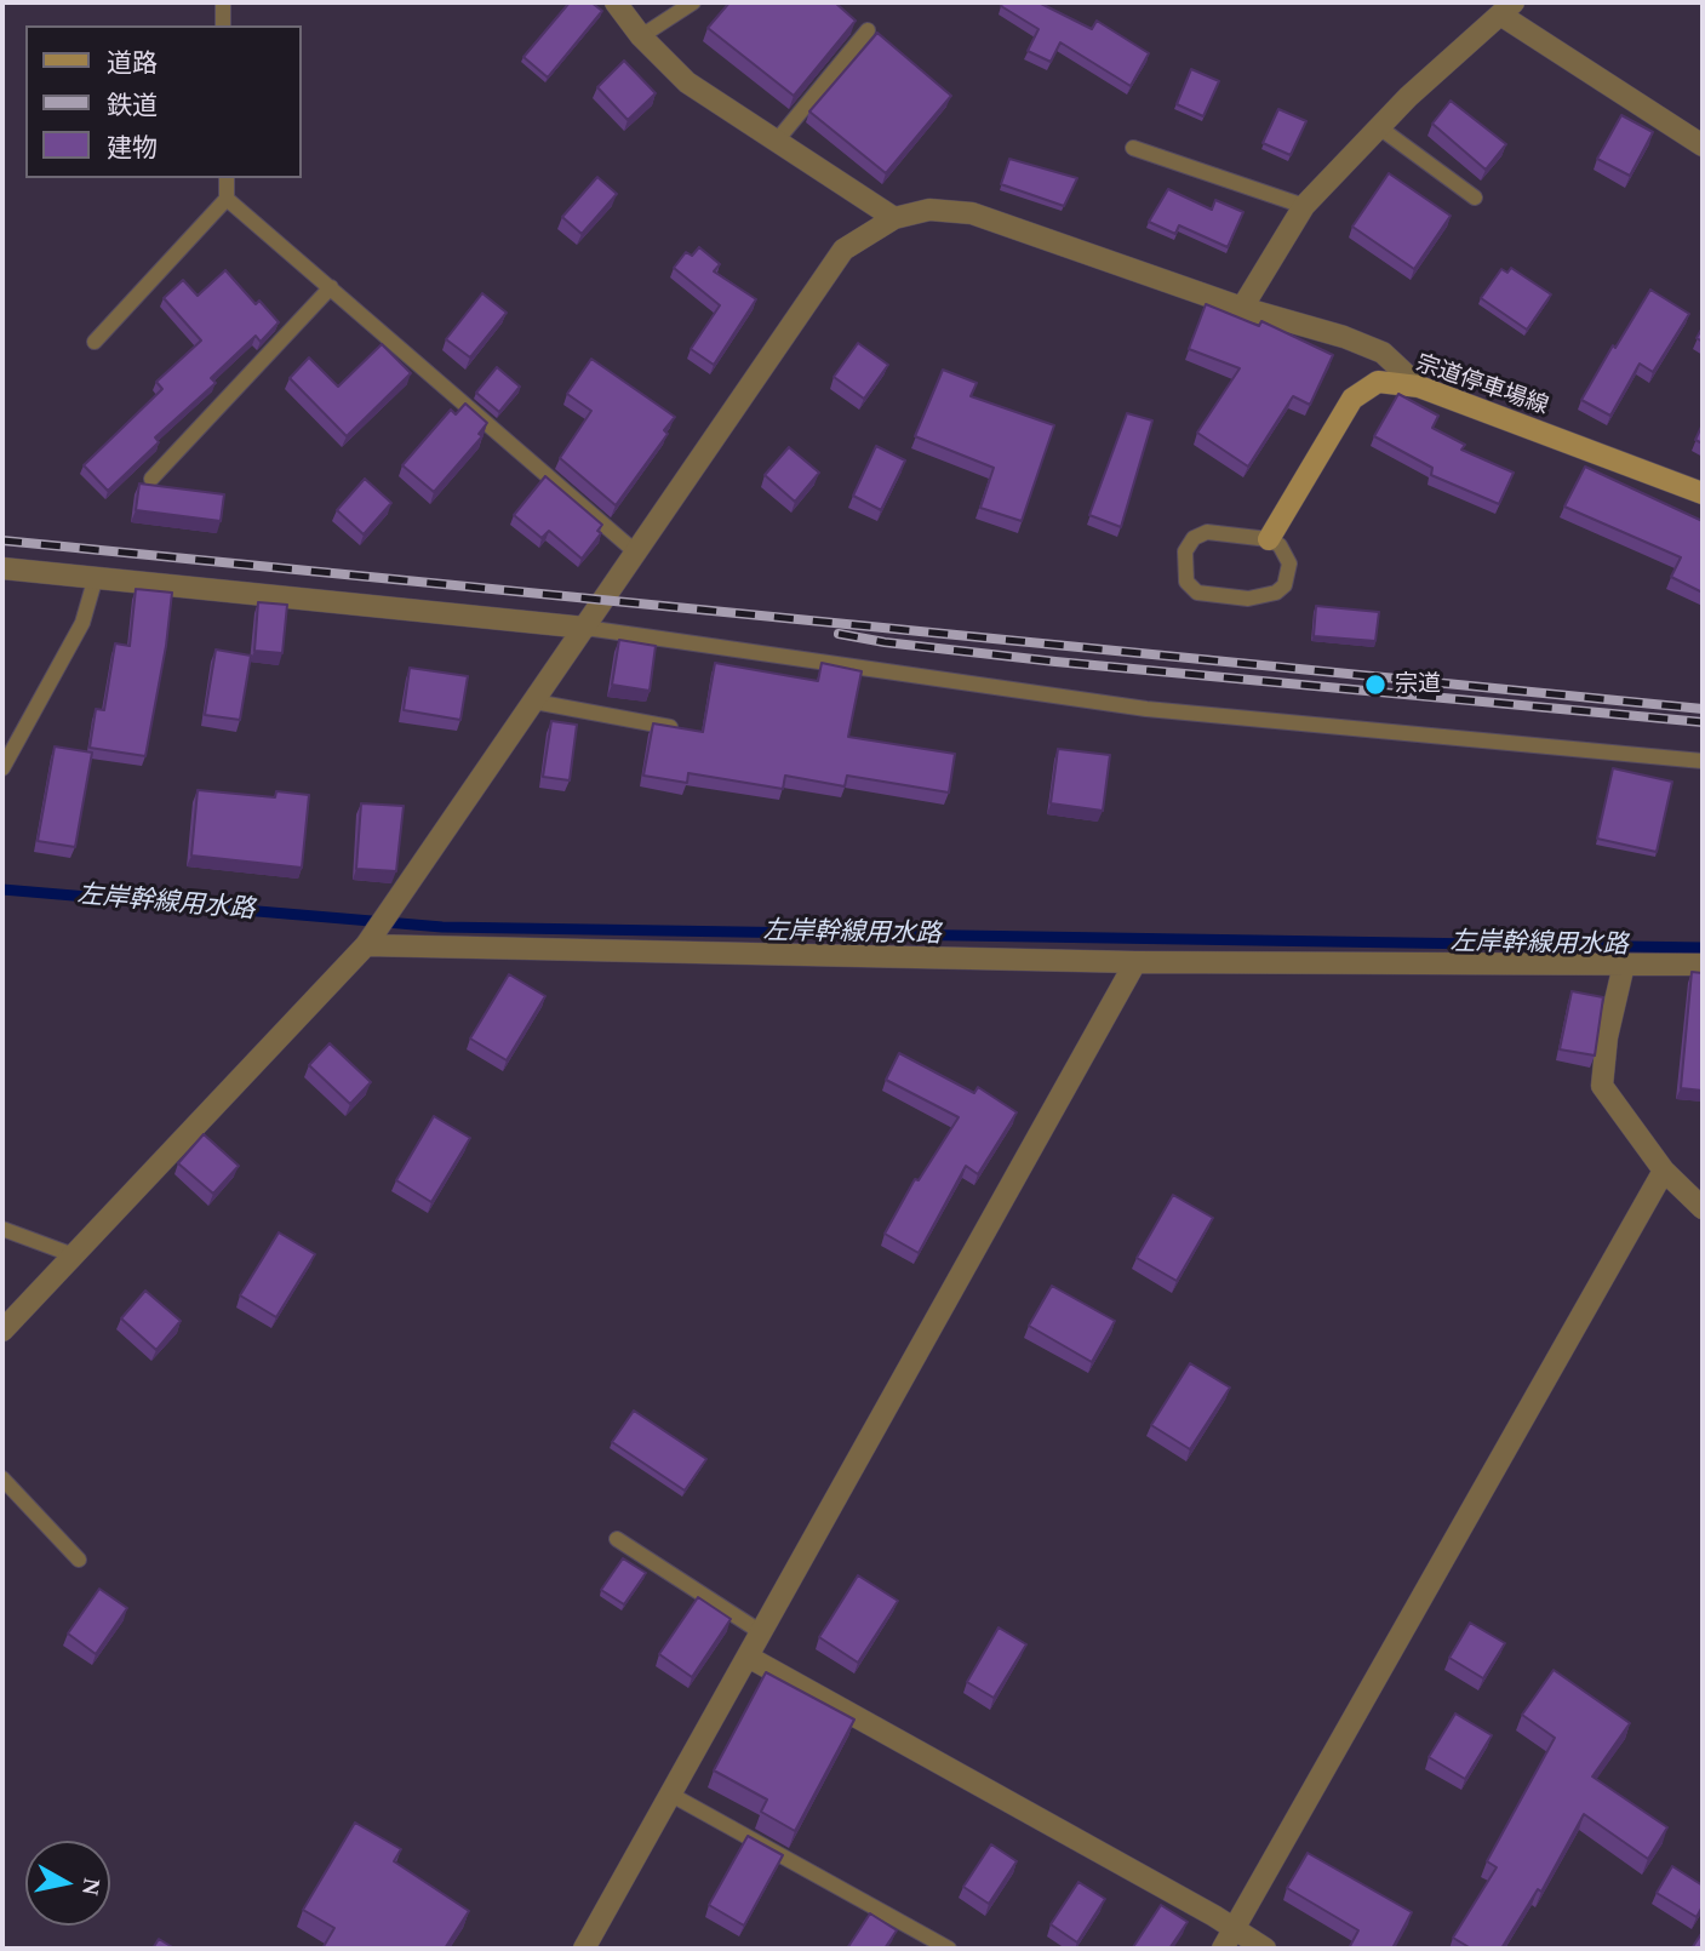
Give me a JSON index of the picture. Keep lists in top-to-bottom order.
{
  "streets": {
    "main road": ["宗道停車場線"]
  },
  "water": ["左岸幹線用水路"],
  "places": ["宗道"],
  "legend": ["道路", "鉄道", "建物"],
  "north": "right"
}
